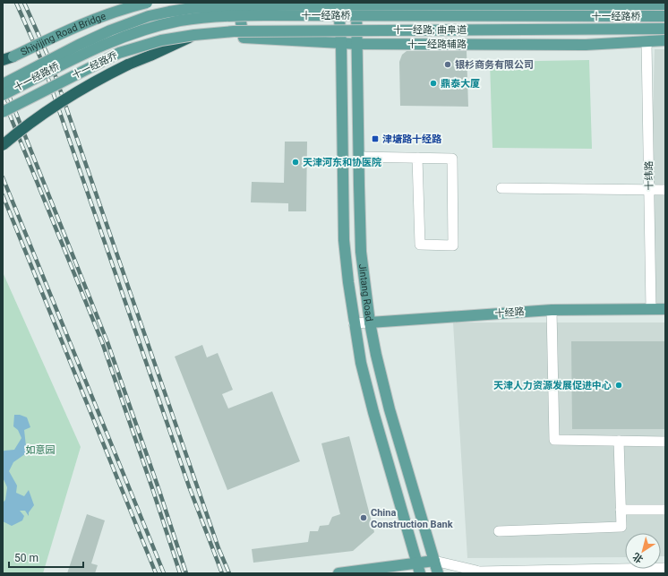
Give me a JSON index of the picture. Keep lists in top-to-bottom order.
{
  "streets": {
    "main road": [
      "十一经路桥",
      "十一经路; 曲阜道",
      "Shiyijing Road Bridge",
      "十一经路辅路",
      "十一经路乔",
      "Jintang Road",
      "十经路"
    ],
    "street": ["十纬路"]
  },
  "crossings": [
    ["十一经路; 曲阜道", "十一经路乔"],
    ["十一经路辅路", "十纬路"],
    ["十一经路辅路", "Jintang Road"],
    ["十纬路", "十经路"],
    ["Jintang Road", "十经路"]
  ],
  "parks": ["如意园"],
  "places": {
    "other": [
      "银杉商务有限公司",
      "鼎泰大厦",
      "天津河东和协医院",
      "天津人力资源发展促进中心",
      "China Construction Bank"
    ],
    "transit": ["津塘路十经路"]
  },
  "scale_bar": "50 m",
  "north": "bottom left"
}
